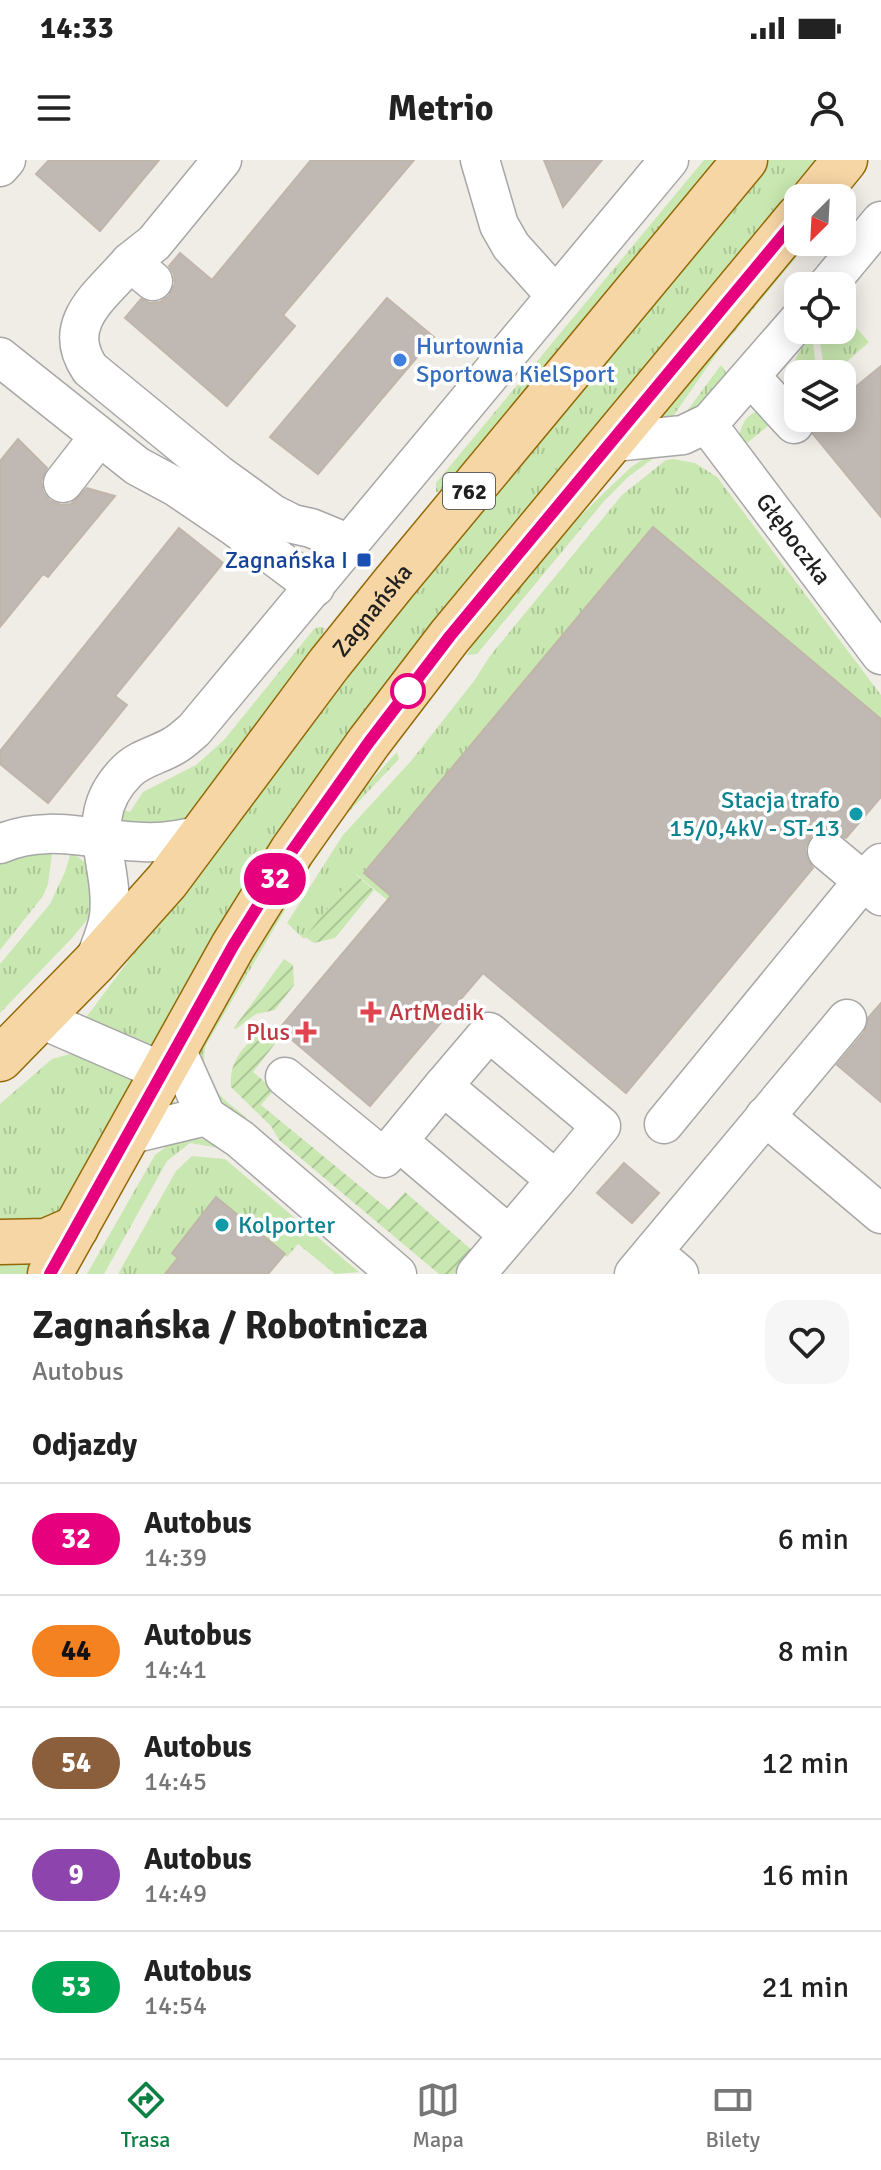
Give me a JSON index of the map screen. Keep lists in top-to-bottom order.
{
  "streets": {
    "main road": ["762", "Zagnańska"],
    "street": ["Głęboczka"]
  },
  "places": {
    "other": ["Hurtownia Sportowa KielSport", "Stacja trafo 15/0,4kV - ST-13", "Kolporter"],
    "transit": ["Zagnańska I"],
    "health": ["ArtMedik", "Plus"]
  },
  "lines": ["bus line 32"],
  "north": "bottom left",
  "page": {
    "status": "14:33",
    "header": "Metrio",
    "on_map": "32",
    "heading": [
      ["Zagnańska / Robotnicza", "Autobus"],
      "Odjazdy"
    ],
    "list": [
      {
        "mark": "32",
        "name": "Autobus",
        "note": "14:39",
        "value": "6 min"
      },
      {
        "mark": "44",
        "name": "Autobus",
        "note": "14:41",
        "value": "8 min"
      },
      {
        "mark": "54",
        "name": "Autobus",
        "note": "14:45",
        "value": "12 min"
      },
      {
        "mark": "9",
        "name": "Autobus",
        "note": "14:49",
        "value": "16 min"
      },
      {
        "mark": "53",
        "name": "Autobus",
        "note": "14:54",
        "value": "21 min"
      }
    ],
    "tabs": ["Trasa", "Mapa", "Bilety"]
  }
}
